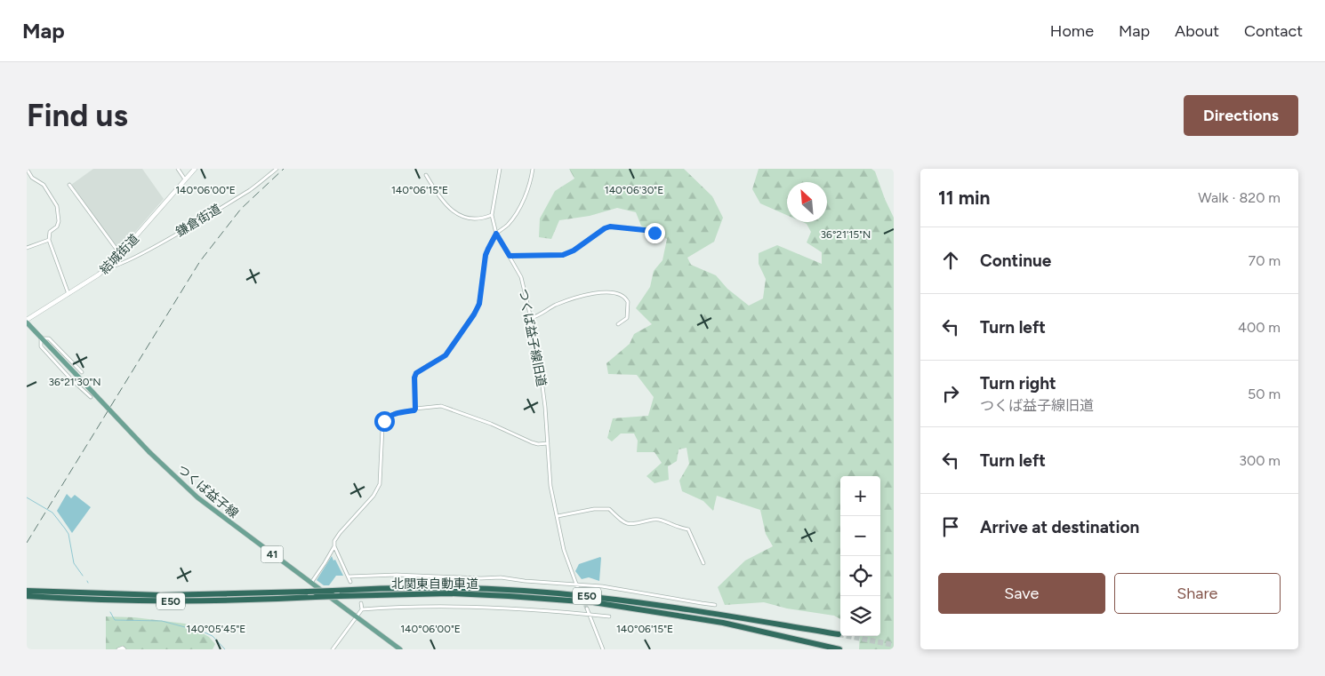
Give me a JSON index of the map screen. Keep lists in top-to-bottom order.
{
  "streets": {
    "highway": ["北関東自動車道", "E50"],
    "main road": ["つくば益子線", "41"],
    "street": ["鎌倉街道", "結城街道", "つくば益子線旧道"]
  },
  "crossings": [
    ["鎌倉街道", "結城街道"]
  ],
  "north": "top left",
  "page": {
    "header": "Map",
    "nav": [
      "Home",
      "Map",
      "About",
      "Contact"
    ],
    "buttons": [
      "Directions",
      ["Save", "Share"]
    ],
    "title": "Find us",
    "heading": ["11 min", "Walk · 820 m"],
    "list": [
      ["Continue", "70 m"],
      ["Turn left", "400 m"],
      ["Turn right", "つくば益子線旧道", "50 m"],
      ["Turn left", "300 m"],
      "Arrive at destination"
    ],
    "map_buttons": ["+", "−"]
  },
  "coordinates": [
    "140°06'00\"E",
    "140°06'15\"E",
    "140°06'30\"E",
    "36°21'15\"N",
    "36°21'30\"N",
    "140°05'45\"E"
  ]
}
